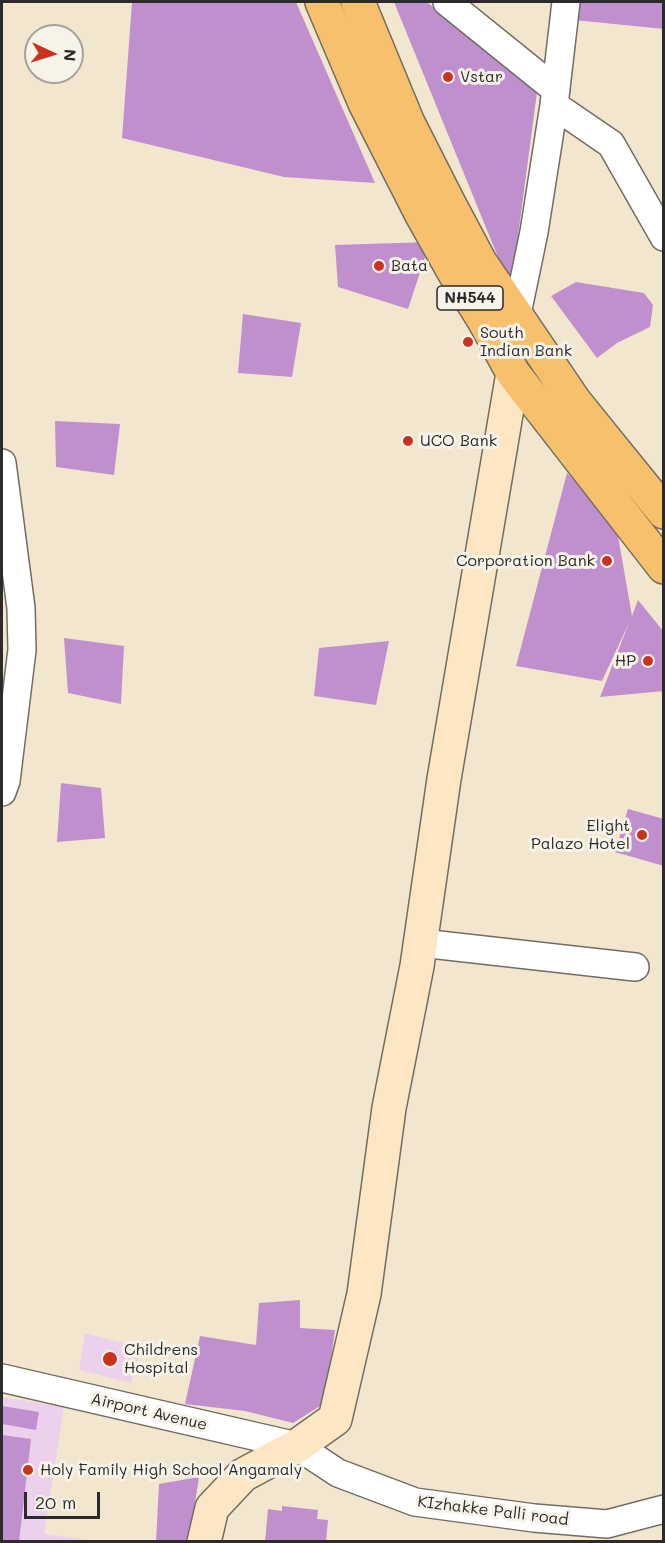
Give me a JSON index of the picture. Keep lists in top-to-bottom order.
{
  "streets": {
    "highway": ["NH544"],
    "street": ["Airport Avenue", "KIzhakke Palli road"]
  },
  "crossings": [
    ["Airport Avenue", "KIzhakke Palli road"]
  ],
  "places": [
    "Vstar",
    "Bata",
    "South Indian Bank",
    "UCO Bank",
    "Corporation Bank",
    "HP",
    "Elight Palazo Hotel",
    "Childrens Hospital",
    "Holy Family High School Angamaly"
  ],
  "scale_bar": "20 m",
  "north": "right"
}
